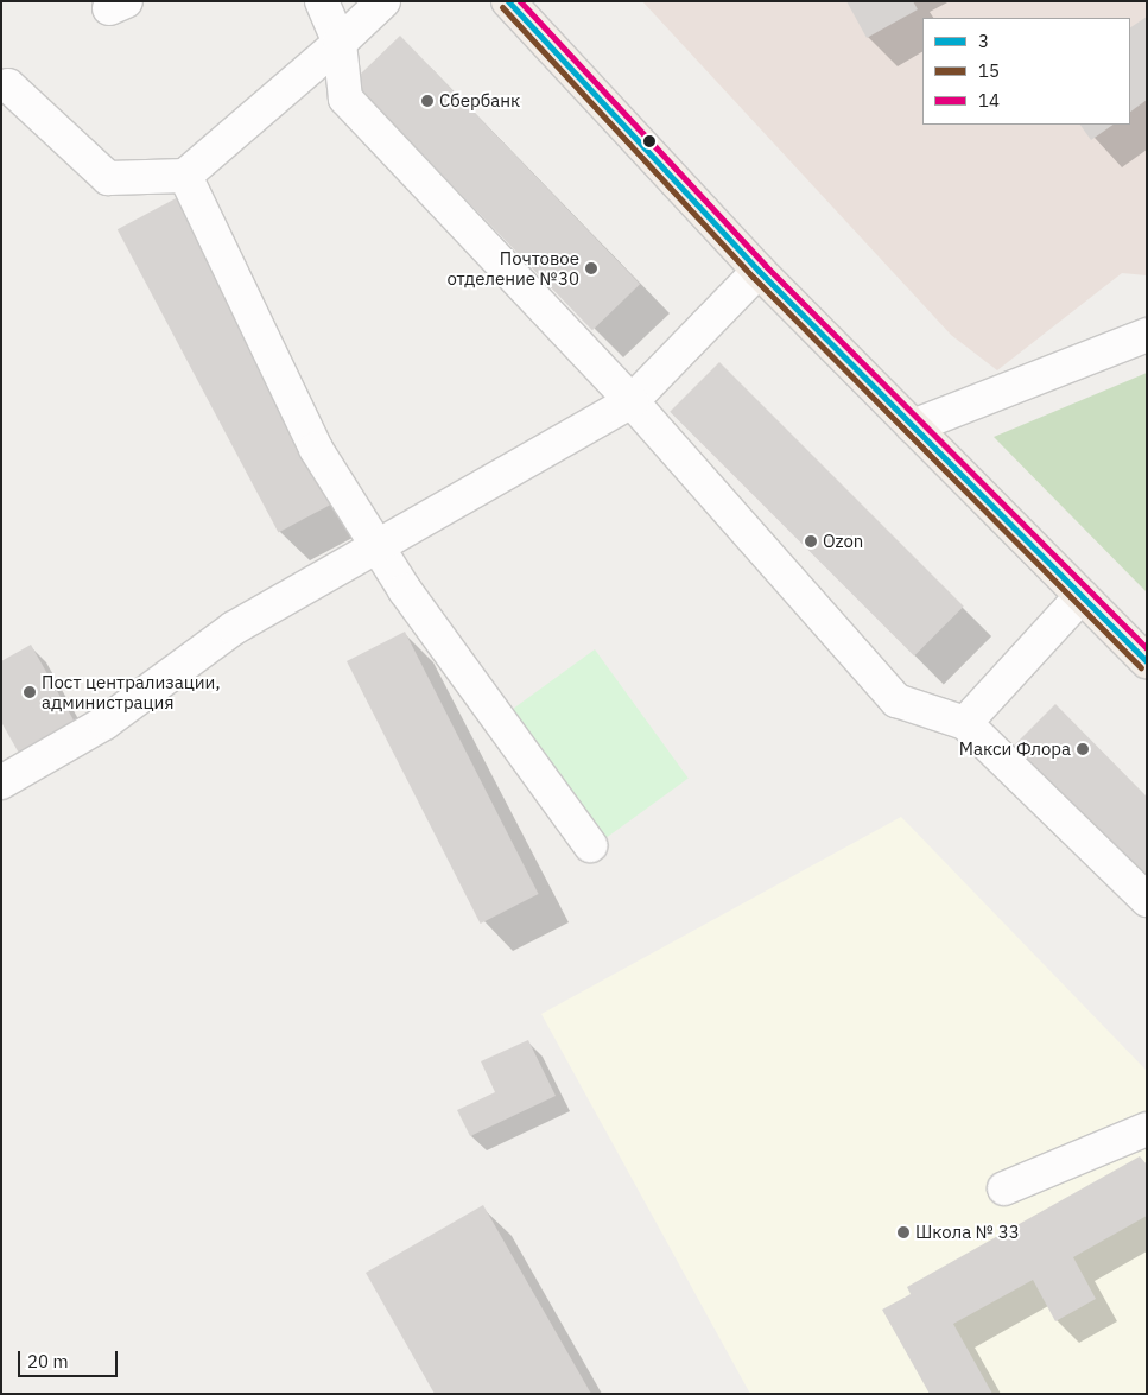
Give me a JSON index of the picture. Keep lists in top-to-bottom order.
{
  "places": [
    "Сбербанк",
    "Почтовое отделение №30",
    "Ozon",
    "Пост централизации, администрация",
    "Макси Флора",
    "Школа № 33"
  ],
  "lines": ["transit line 3", "transit line 14", "transit line 15"],
  "legend": ["3", "15", "14"],
  "scale_bar": "20 m"
}
